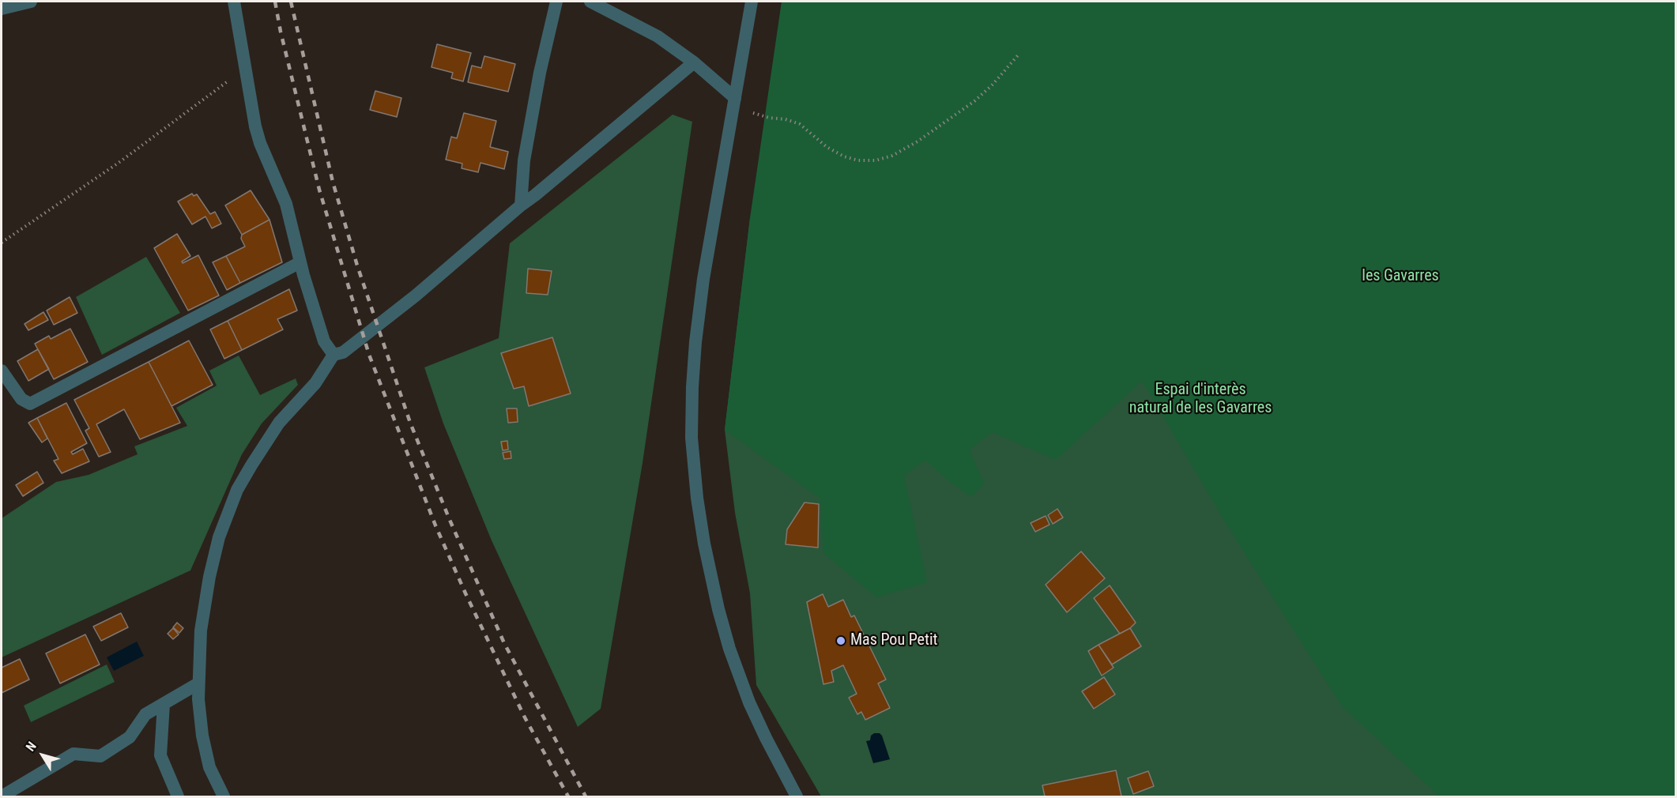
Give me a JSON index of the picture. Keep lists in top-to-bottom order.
{
  "parks": ["les Gavarres", "Espai d'interès natural de les Gavarres"],
  "places": ["Mas Pou Petit"],
  "north": "top left"
}
